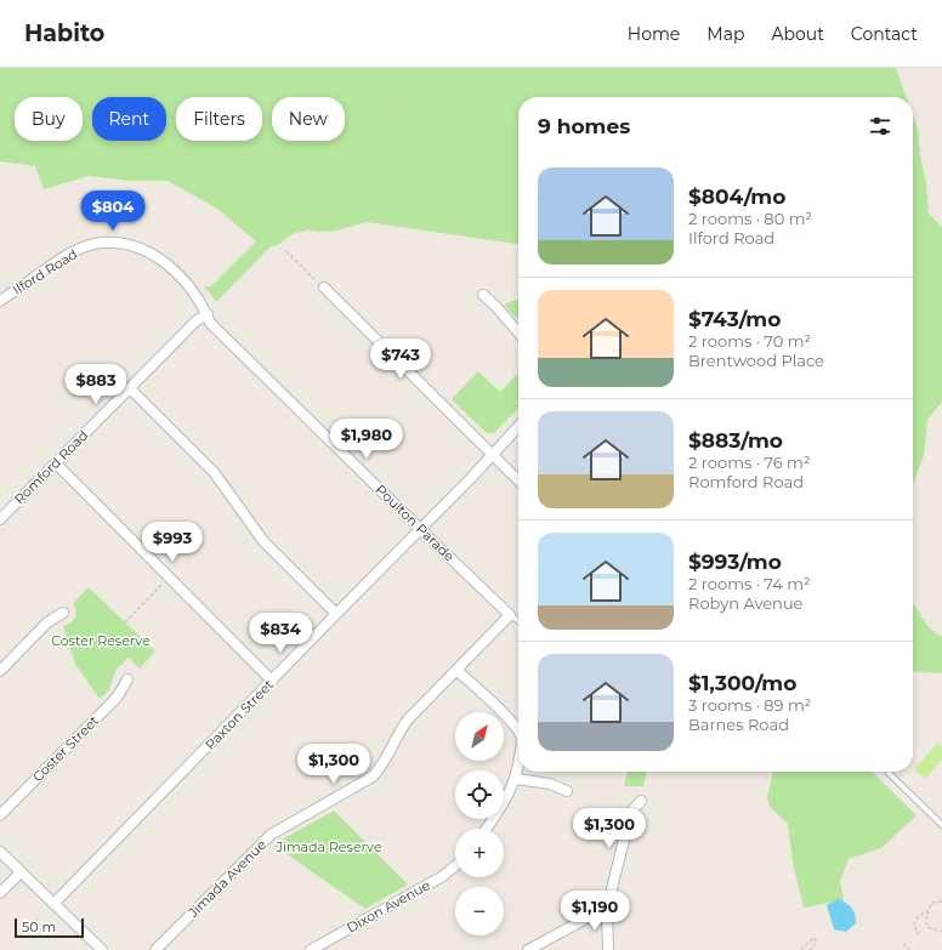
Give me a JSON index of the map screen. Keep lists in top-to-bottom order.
{
  "streets": {
    "street": [
      "Ilford Road",
      "Romford Road",
      "Poulton Parade",
      "Paxton Street",
      "Coster Street",
      "Jimada Avenue",
      "Dixon Avenue"
    ]
  },
  "crossings": [
    ["Ilford Road", "Romford Road"],
    ["Ilford Road", "Poulton Parade"],
    ["Romford Road", "Poulton Parade"],
    ["Poulton Parade", "Paxton Street"],
    ["Poulton Parade", "Jimada Avenue"]
  ],
  "parks": ["Coster Reserve", "Jimada Reserve"],
  "scale_bar": "50 m",
  "north": "top right",
  "page": {
    "header": "Habito",
    "nav": [
      "Home",
      "Map",
      "About",
      "Contact"
    ],
    "chip": [
      "Buy",
      "Rent",
      "Filters",
      "New"
    ],
    "heading": "9 homes",
    "list": [
      {
        "name": "$804/mo",
        "note": "2 rooms · 80 m² · Ilford Road"
      },
      {
        "name": "$743/mo",
        "note": "2 rooms · 70 m² · Brentwood Place"
      },
      {
        "name": "$883/mo",
        "note": "2 rooms · 76 m² · Romford Road"
      },
      {
        "name": "$993/mo",
        "note": "2 rooms · 74 m² · Robyn Avenue"
      },
      {
        "name": "$1,300/mo",
        "note": "3 rooms · 89 m² · Barnes Road"
      }
    ],
    "price": [
      "$804",
      "$743",
      "$883",
      "$1,980",
      "$993",
      "$834",
      "$1,300",
      "$1,300",
      "$1,190"
    ],
    "map_buttons": ["+", "−"],
    "scale": "50 m"
  }
}
